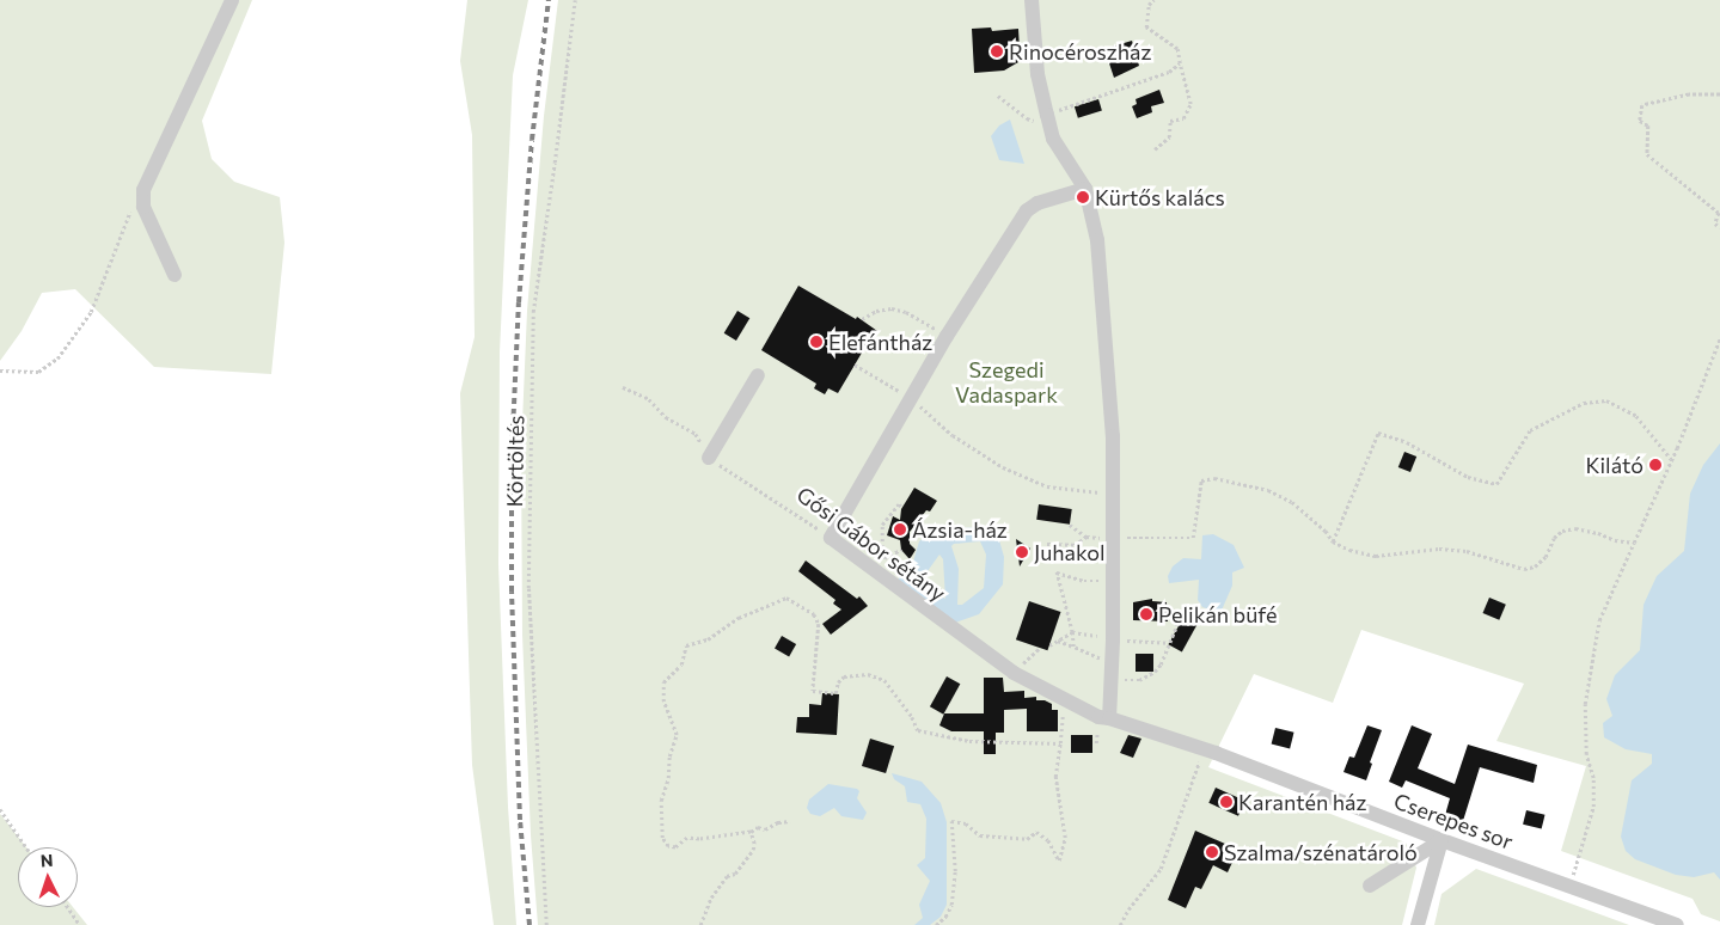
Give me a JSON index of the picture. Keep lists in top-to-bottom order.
{
  "streets": {
    "street": ["Gősi Gábor sétány", "Cserepes sor"],
    "path": ["Körtöltés"]
  },
  "crossings": [
    ["Gősi Gábor sétány", "Cserepes sor"]
  ],
  "parks": ["Szegedi Vadaspark"],
  "places": [
    "Rinocéroszház",
    "Kürtős kalács",
    "Elefántház",
    "Kilátó",
    "Ázsia-ház",
    "Juhakol",
    "Pelikán büfé",
    "Karantén ház",
    "Szalma/szénatároló"
  ],
  "north": "top"
}
